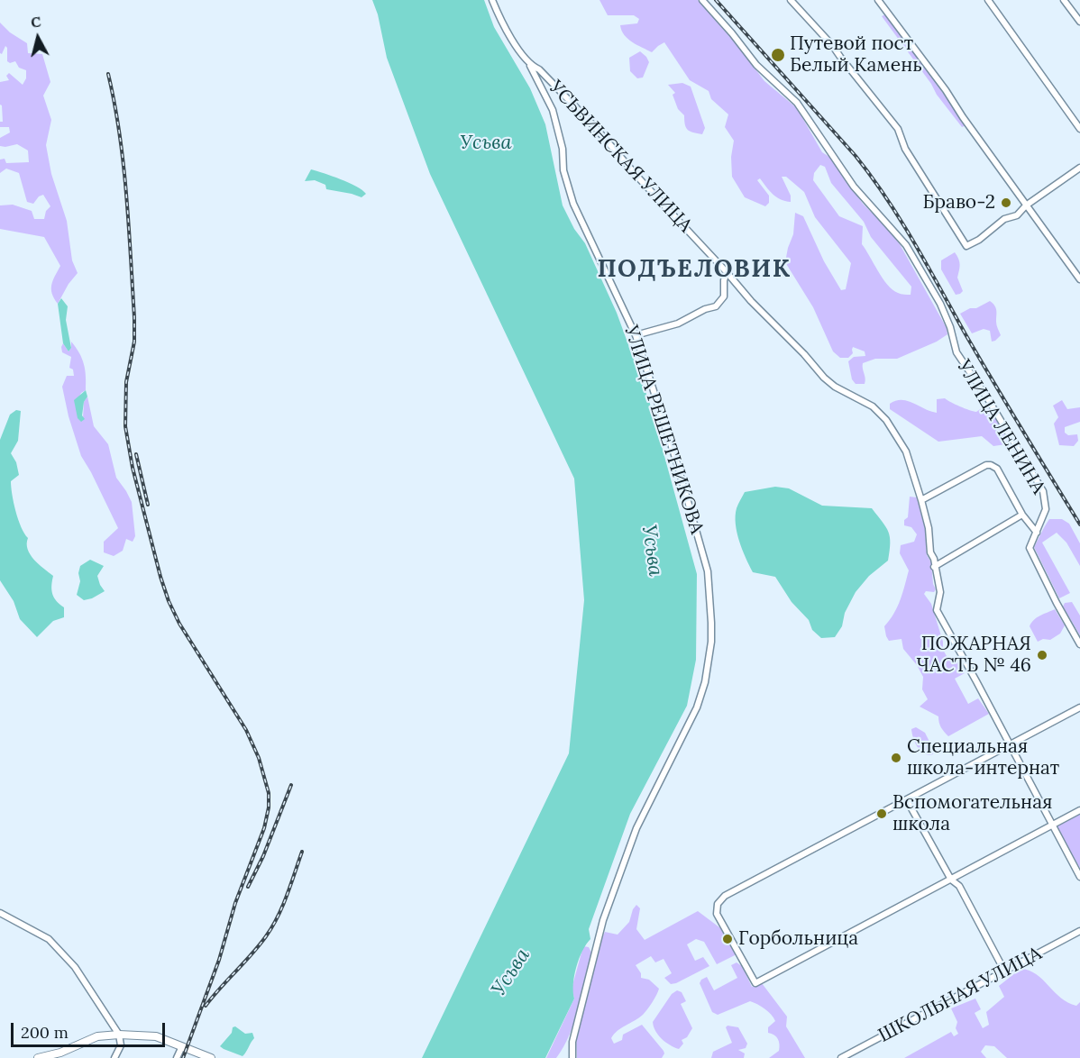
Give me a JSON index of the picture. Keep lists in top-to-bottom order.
{
  "streets": {
    "street": [
      "УСЬВИНСКАЯ УЛИЦА",
      "УЛИЦА ЛЕНИНА",
      "УЛИЦА РЕШЕТНИКОВА",
      "ШКОЛЬНАЯ УЛИЦА"
    ]
  },
  "crossings": [
    ["УСЬВИНСКАЯ УЛИЦА", "УЛИЦА ЛЕНИНА"],
    ["УСЬВИНСКАЯ УЛИЦА", "УЛИЦА РЕШЕТНИКОВА"]
  ],
  "districts": ["ПОДЪЕЛОВИК"],
  "water": ["Усьва"],
  "places": [
    "Путевой пост Белый Камень",
    "Браво-2",
    "ПОЖАРНАЯ ЧАСТЬ № 46",
    "Специальная школа-интернат",
    "Вспомогательная школа",
    "Горбольница"
  ],
  "scale_bar": "200 m",
  "north": "top"
}
